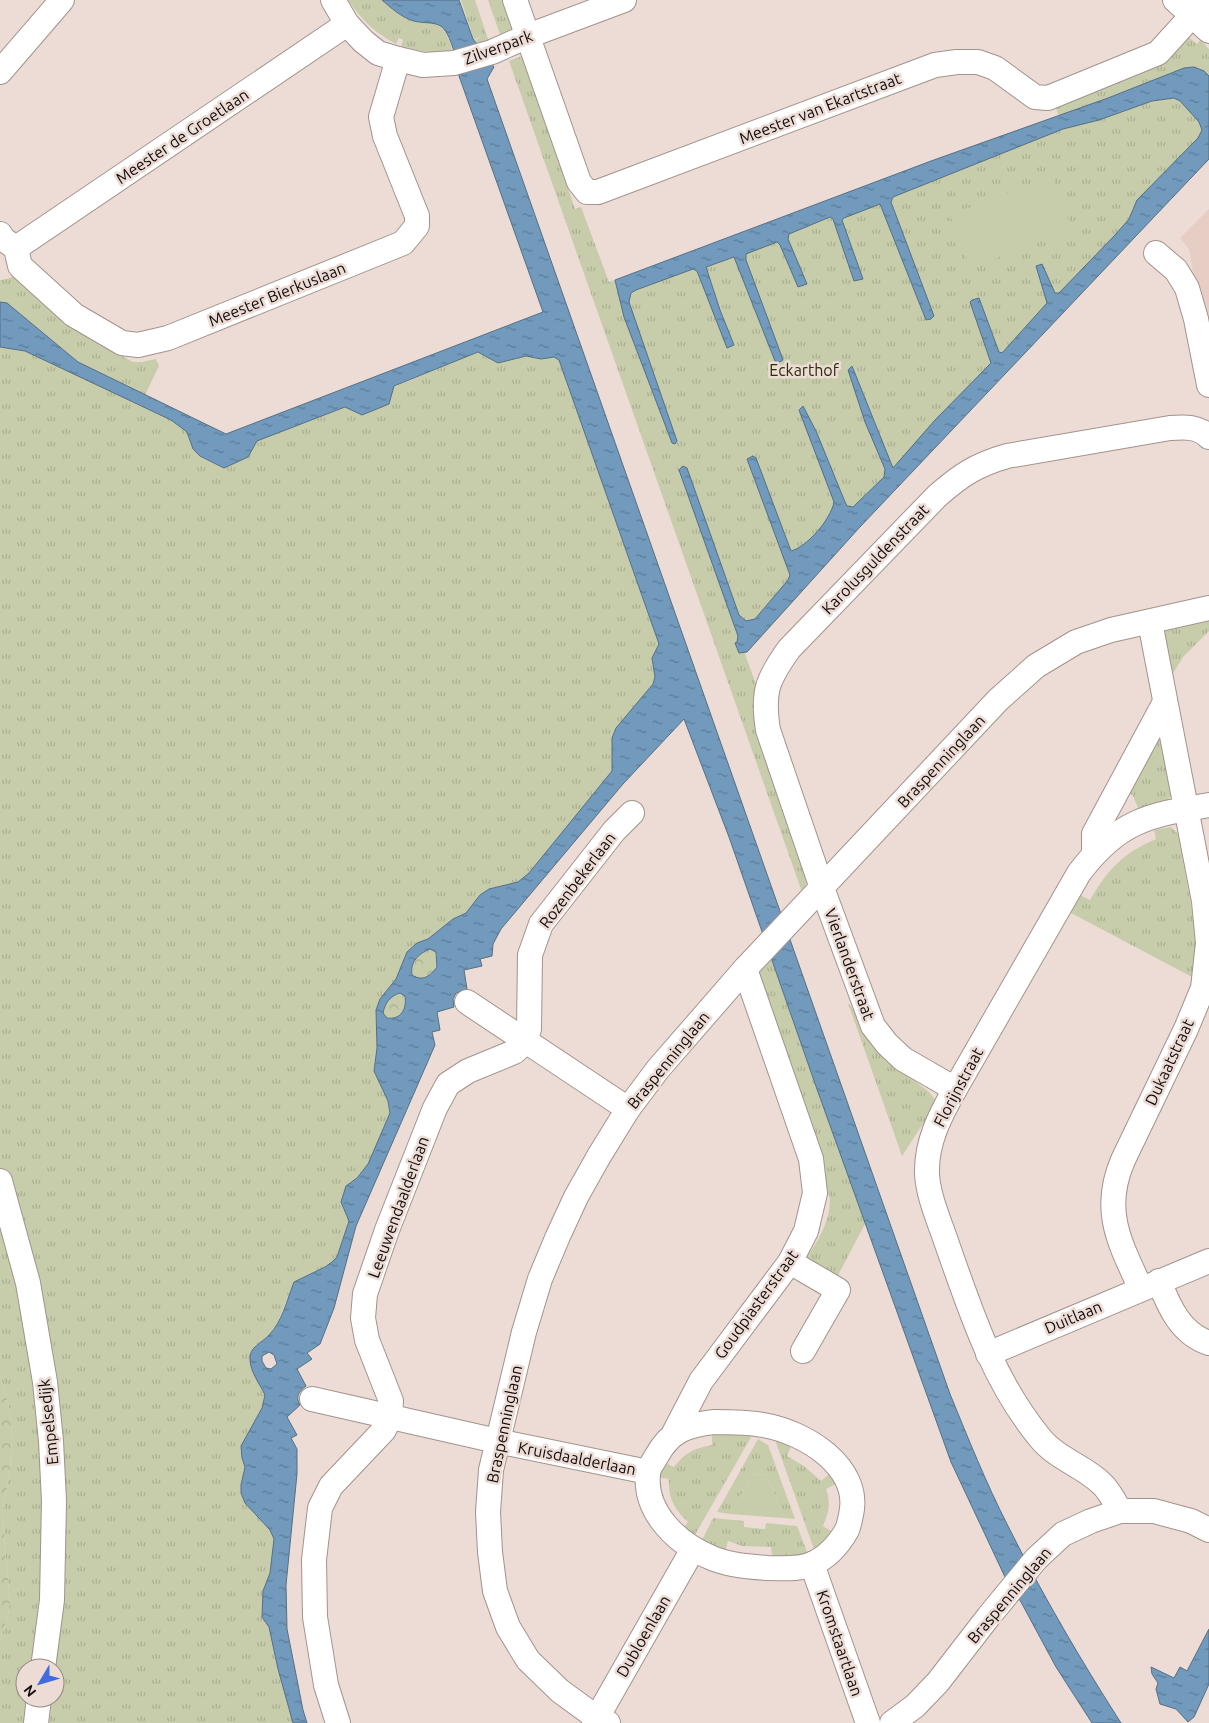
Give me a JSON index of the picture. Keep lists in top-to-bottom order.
{
  "streets": {
    "street": [
      "Zilverpark",
      "Meester van Ekartstraat",
      "Meester de Groetlaan",
      "Meester Bierkuslaan",
      "Karolusguldenstraat",
      "Braspenninglaan",
      "Rozenbekerlaan",
      "Vierlanderstraat",
      "Dukaatstraat",
      "Florijnstraat",
      "Leeuwendaalderlaan",
      "Goudpiasterstraat",
      "Duitlaan",
      "Empelsedijk",
      "Kruisdaalderlaan",
      "Dubloenlaan",
      "Kromstaartlaan"
    ]
  },
  "crossings": [
    ["Zilverpark", "Meester van Ekartstraat"],
    ["Zilverpark", "Meester de Groetlaan"],
    ["Zilverpark", "Meester Bierkuslaan"],
    ["Meester de Groetlaan", "Meester Bierkuslaan"],
    ["Karolusguldenstraat", "Braspenninglaan"],
    ["Karolusguldenstraat", "Vierlanderstraat"],
    ["Braspenninglaan", "Vierlanderstraat"],
    ["Braspenninglaan", "Dukaatstraat"],
    ["Braspenninglaan", "Florijnstraat"],
    ["Braspenninglaan", "Goudpiasterstraat"],
    ["Braspenninglaan", "Kruisdaalderlaan"],
    ["Braspenninglaan", "Dubloenlaan"],
    ["Rozenbekerlaan", "Leeuwendaalderlaan"],
    ["Vierlanderstraat", "Florijnstraat"],
    ["Dukaatstraat", "Florijnstraat"],
    ["Dukaatstraat", "Duitlaan"],
    ["Florijnstraat", "Duitlaan"],
    ["Leeuwendaalderlaan", "Kruisdaalderlaan"],
    ["Goudpiasterstraat", "Kruisdaalderlaan"],
    ["Goudpiasterstraat", "Dubloenlaan"],
    ["Goudpiasterstraat", "Kromstaartlaan"],
    ["Kruisdaalderlaan", "Dubloenlaan"],
    ["Kruisdaalderlaan", "Kromstaartlaan"],
    ["Dubloenlaan", "Kromstaartlaan"]
  ],
  "parks": ["Eckarthof"],
  "north": "bottom left"
}
